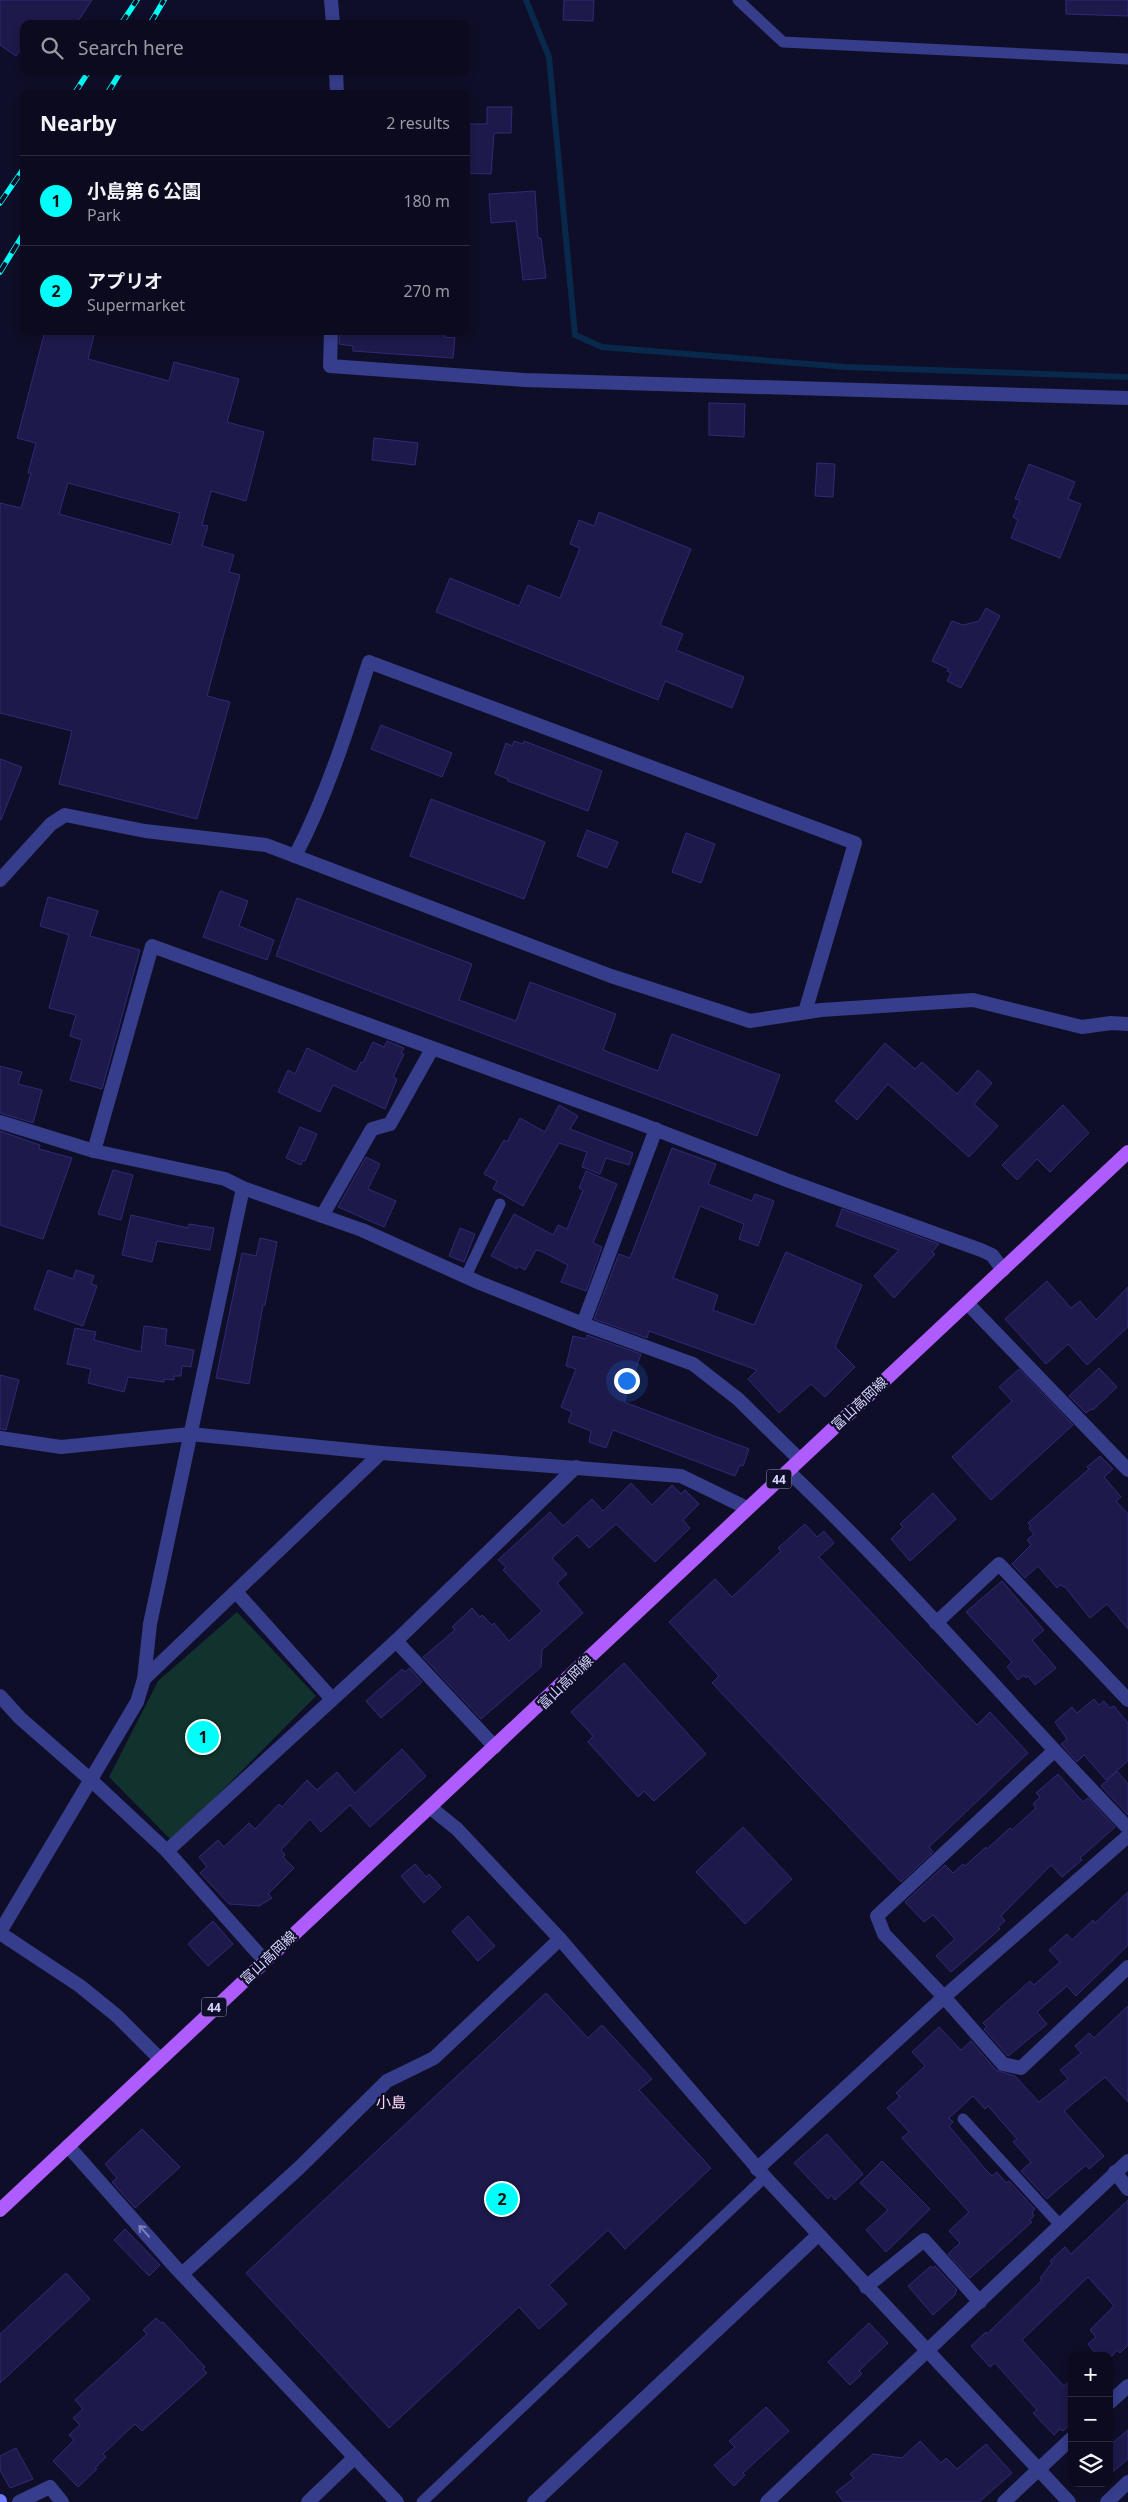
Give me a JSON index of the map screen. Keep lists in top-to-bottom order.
{
  "streets": {
    "main road": ["富山高岡線", "44"]
  },
  "districts": ["小島"],
  "page": {
    "search": "Search here",
    "heading": ["Nearby", "2 results"],
    "list": [
      {
        "mark": "1",
        "name": "小島第６公園",
        "note": "Park",
        "value": "180 m"
      },
      {
        "mark": "2",
        "name": "アプリオ",
        "note": "Supermarket",
        "value": "270 m"
      }
    ],
    "pins": ["1", "2"],
    "map_buttons": ["+", "−"]
  }
}
